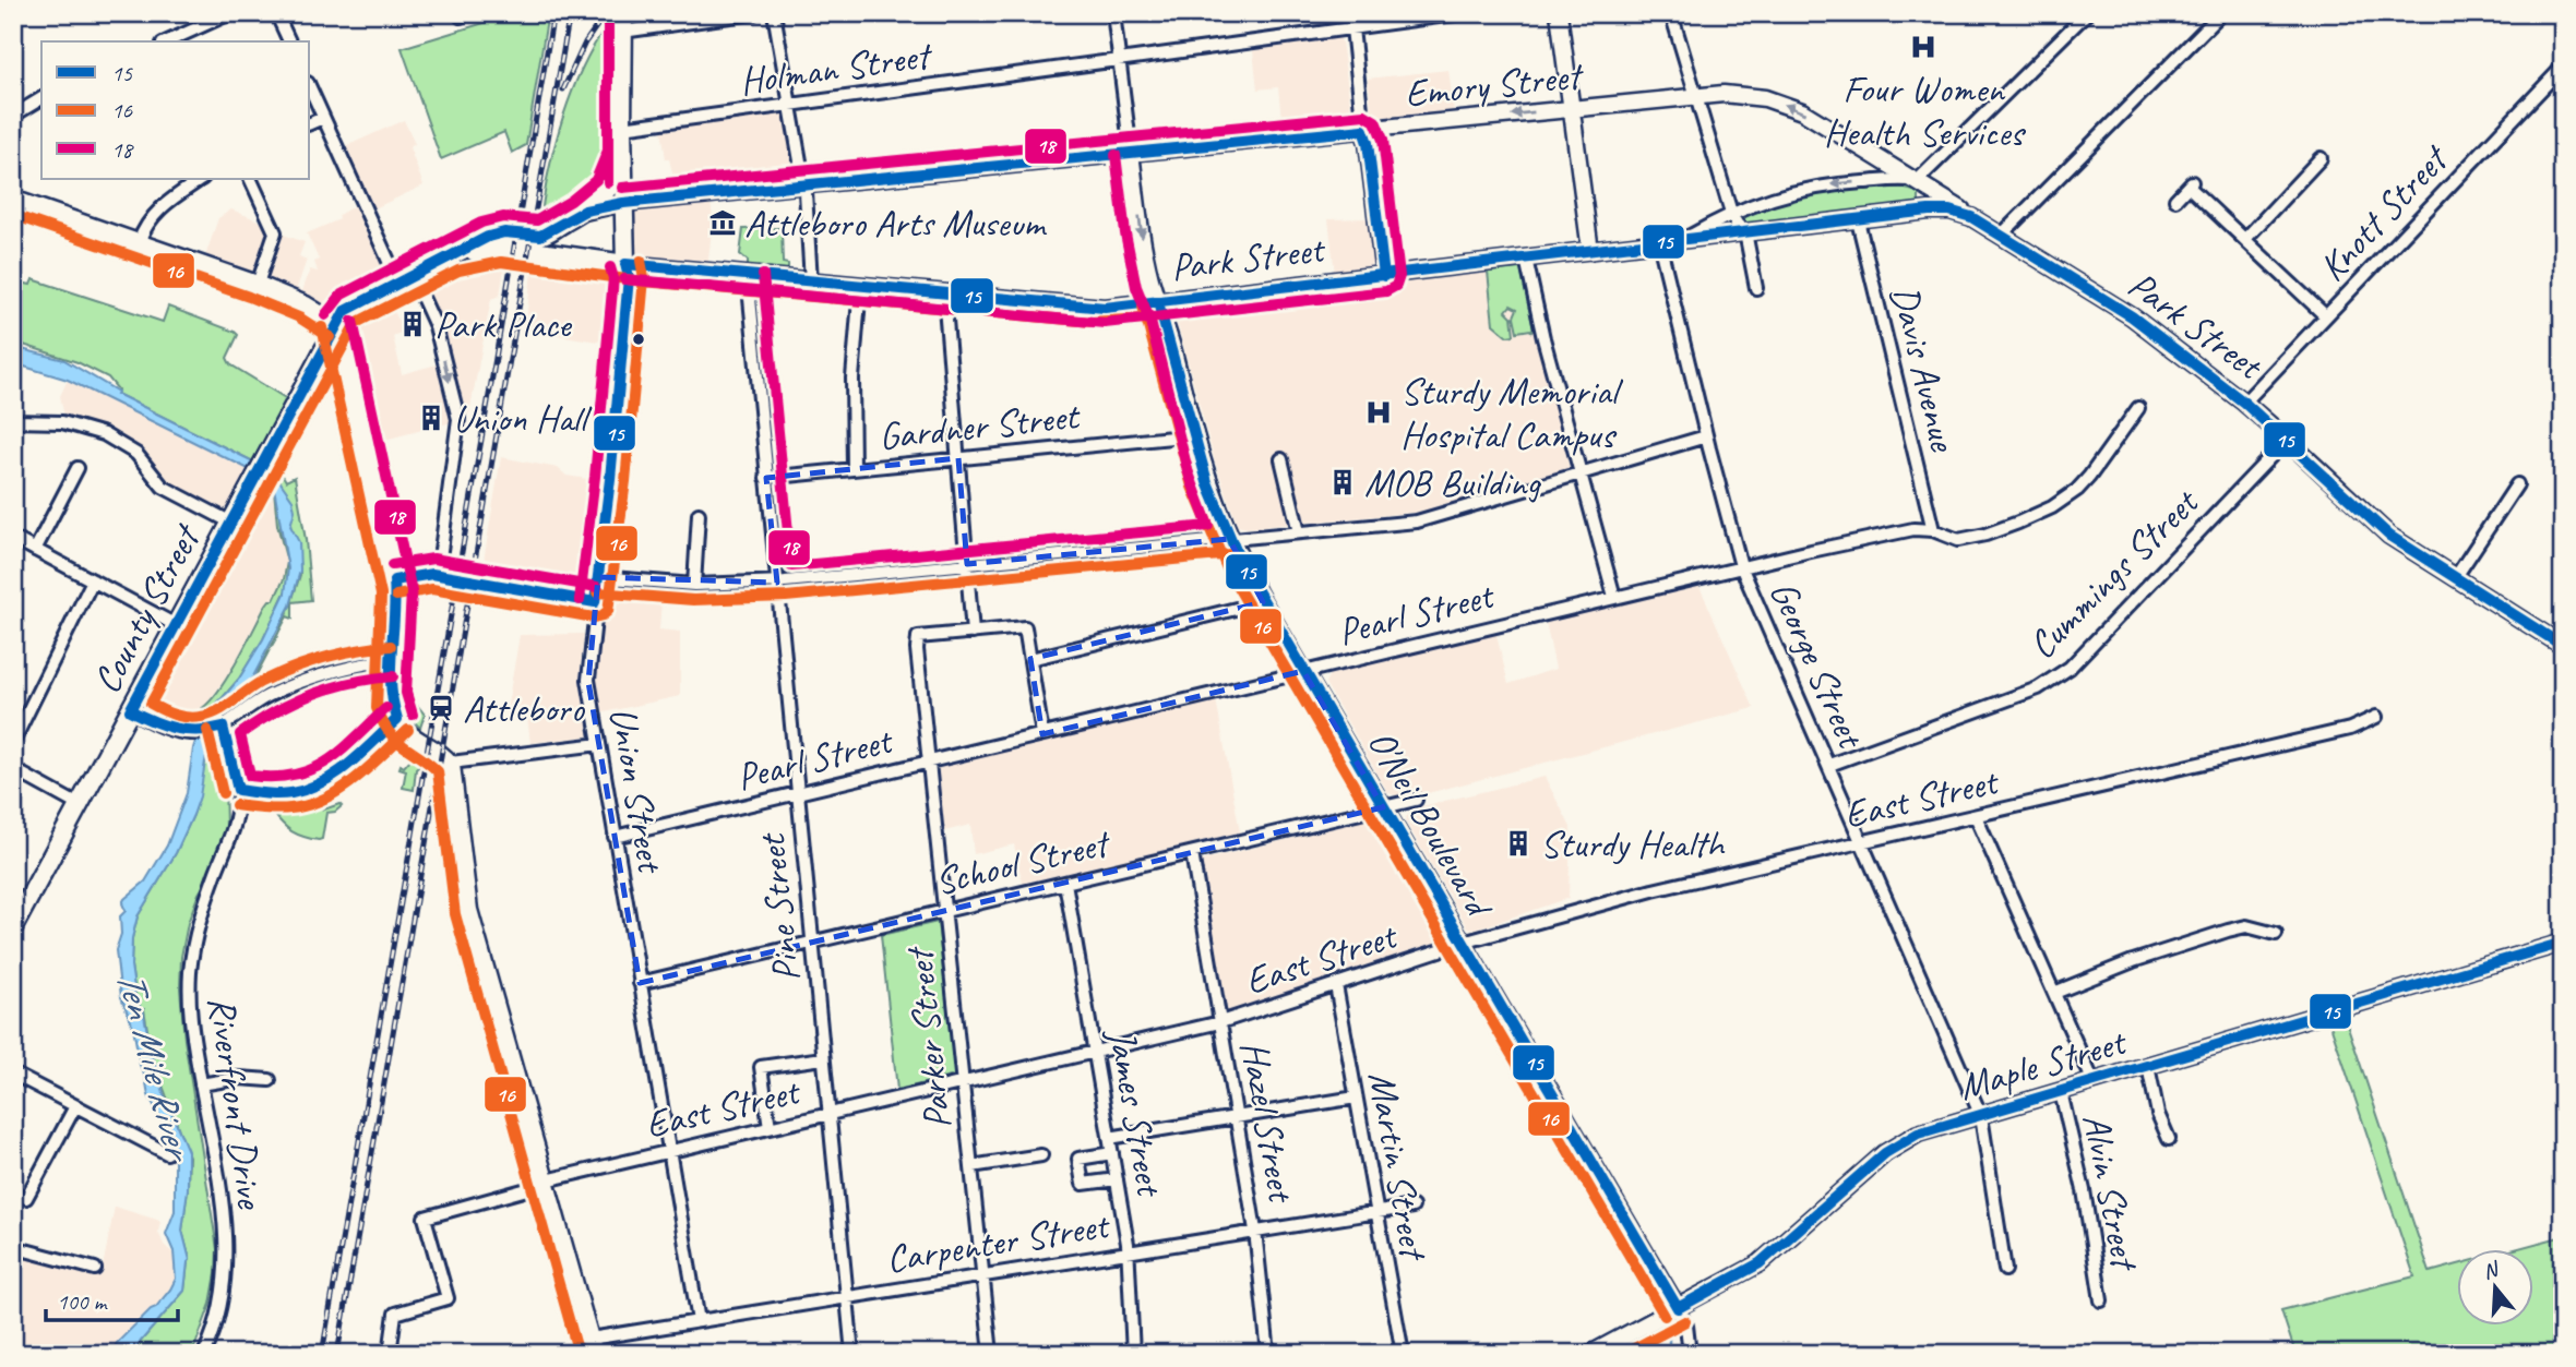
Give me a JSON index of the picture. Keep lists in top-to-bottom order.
{
  "streets": {
    "highway": ["Park Street", "County Street"],
    "main road": ["Emory Street", "O'Neil Boulevard", "Maple Street"],
    "street": [
      "Holman Street",
      "Knott Street",
      "Davis Avenue",
      "Gardner Street",
      "Cummings Street",
      "Pearl Street",
      "George Street",
      "Union Street",
      "East Street",
      "School Street",
      "Pine Street",
      "Parker Street",
      "Riverfront Drive",
      "James Street",
      "Hazel Street",
      "Martin Street",
      "Alvin Street",
      "Carpenter Street"
    ]
  },
  "crossings": [
    ["Emory Street", "Park Street"],
    ["Emory Street", "O'Neil Boulevard"],
    ["Knott Street", "Park Street"],
    ["Park Street", "Davis Avenue"],
    ["Park Street", "Cummings Street"],
    ["Park Street", "County Street"],
    ["Park Street", "George Street"],
    ["Park Street", "Union Street"],
    ["Park Street", "O'Neil Boulevard"],
    ["Park Street", "Pine Street"],
    ["Davis Avenue", "Pearl Street"],
    ["Gardner Street", "O'Neil Boulevard"],
    ["Gardner Street", "Pine Street"],
    ["Cummings Street", "George Street"],
    ["Pearl Street", "George Street"],
    ["Pearl Street", "Union Street"],
    ["Pearl Street", "O'Neil Boulevard"],
    ["Pearl Street", "Pine Street"],
    ["Pearl Street", "Parker Street"],
    ["George Street", "East Street"],
    ["George Street", "Maple Street"],
    ["Union Street", "East Street"],
    ["Union Street", "School Street"],
    ["Union Street", "Carpenter Street"],
    ["East Street", "O'Neil Boulevard"],
    ["East Street", "Pine Street"],
    ["East Street", "Parker Street"],
    ["East Street", "James Street"],
    ["East Street", "Hazel Street"],
    ["East Street", "Martin Street"],
    ["O'Neil Boulevard", "School Street"],
    ["O'Neil Boulevard", "Maple Street"],
    ["School Street", "Pine Street"],
    ["School Street", "Parker Street"],
    ["School Street", "James Street"],
    ["School Street", "Hazel Street"],
    ["Pine Street", "Carpenter Street"],
    ["Parker Street", "Carpenter Street"],
    ["Maple Street", "Alvin Street"],
    ["James Street", "Carpenter Street"],
    ["Hazel Street", "Carpenter Street"],
    ["Martin Street", "Carpenter Street"]
  ],
  "water": ["Ten Mile River"],
  "places": {
    "hospital": ["Four Women Health Services", "Sturdy Memorial Hospital Campus"],
    "museum": ["Attleboro Arts Museum"],
    "building": [
      "Park Place",
      "Union Hall",
      "MOB Building",
      "Sturdy Health"
    ],
    "station": ["Attleboro"]
  },
  "lines": ["transit line 18", "transit line 15", "transit line 16"],
  "legend": ["15", "16", "18"],
  "scale_bar": "100 m",
  "north": "top"
}
